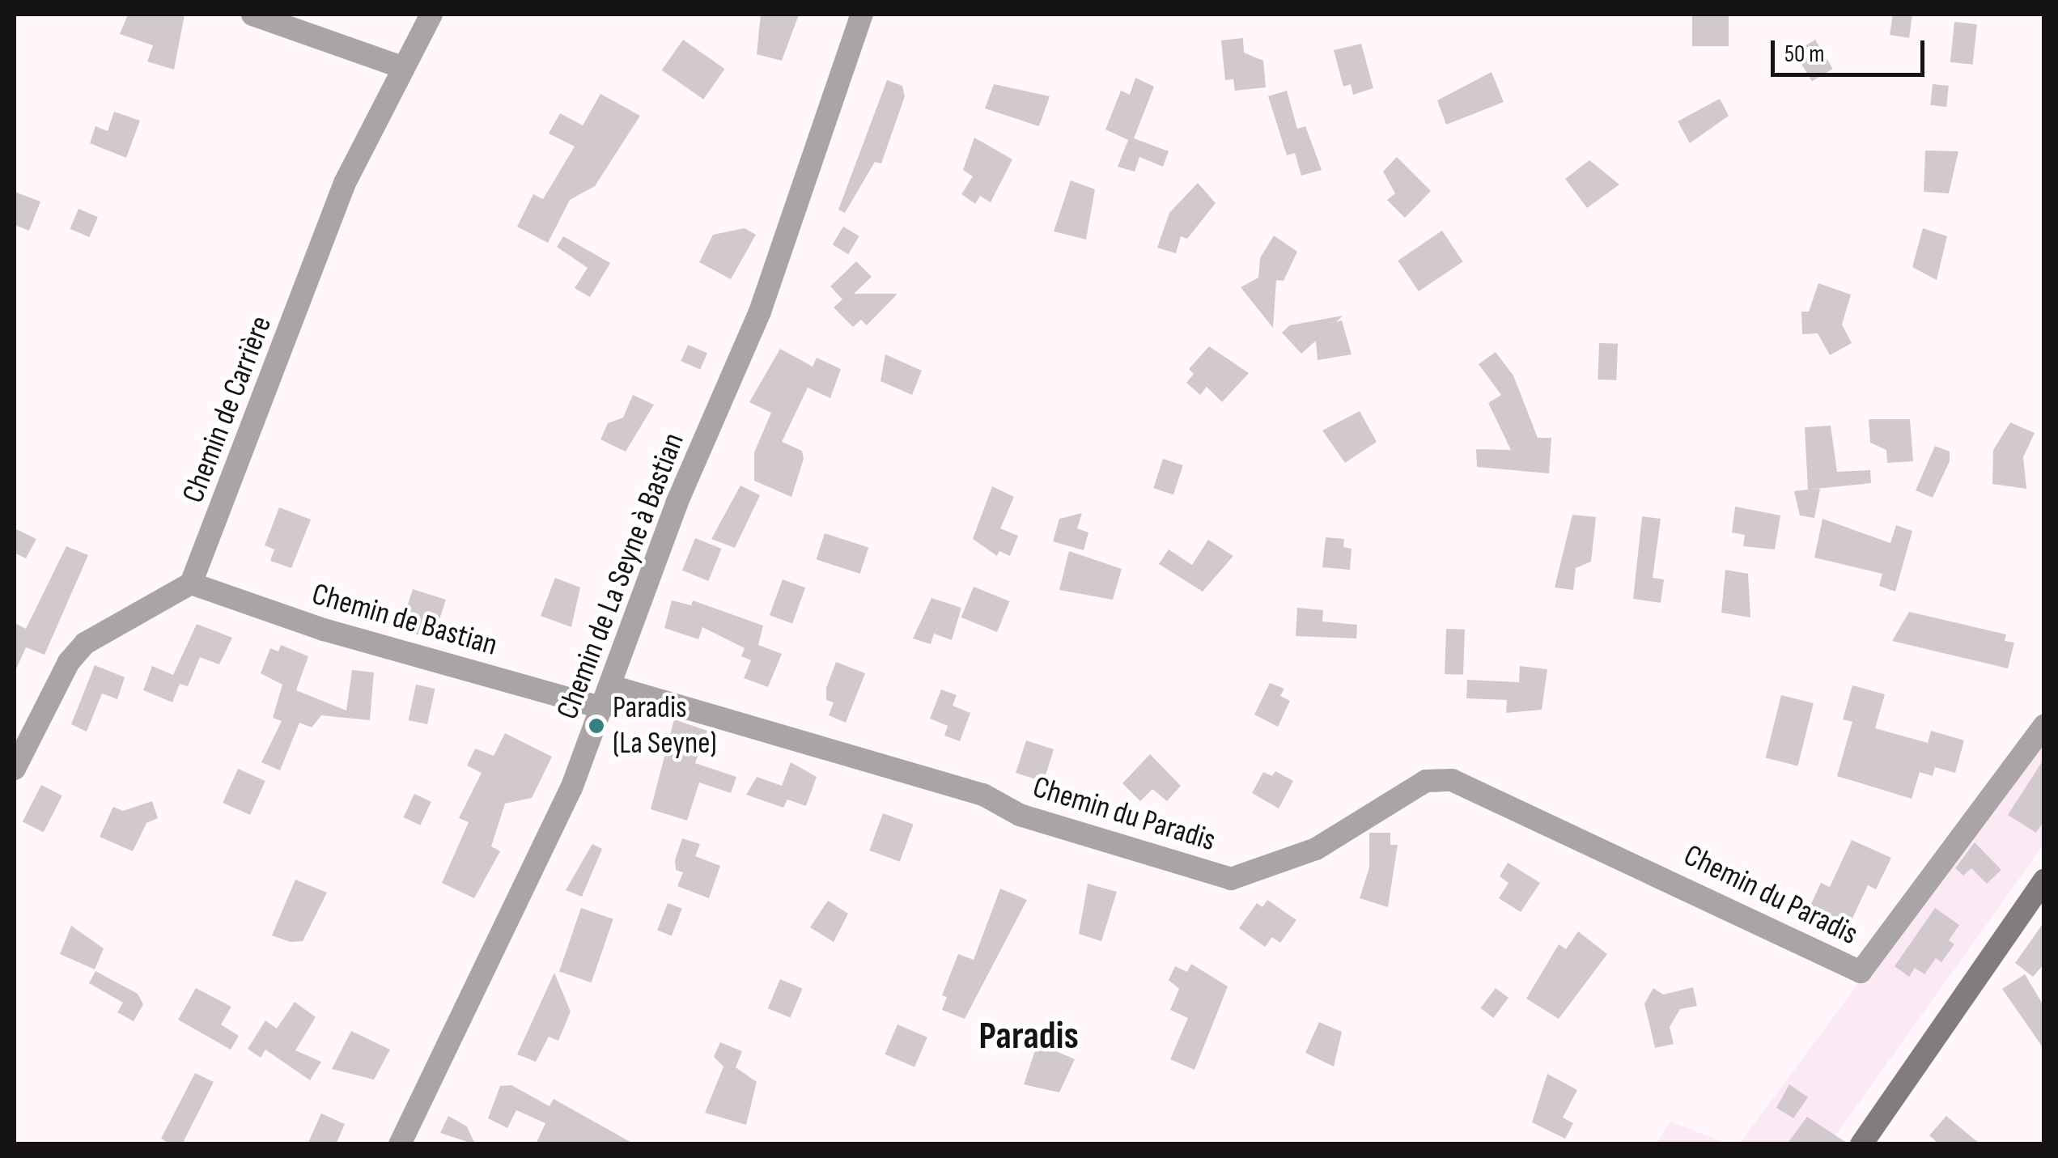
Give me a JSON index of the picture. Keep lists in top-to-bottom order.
{
  "streets": {
    "street": [
      "Chemin de Carrière",
      "Chemin de La Seyne à Bastian",
      "Chemin de Bastian",
      "Chemin du Paradis"
    ]
  },
  "crossings": [
    ["Chemin de Carrière", "Chemin de Bastian"],
    ["Chemin de La Seyne à Bastian", "Chemin de Bastian"],
    ["Chemin de La Seyne à Bastian", "Chemin du Paradis"]
  ],
  "districts": ["Paradis"],
  "places": ["Paradis (La Seyne)"],
  "scale_bar": "50 m"
}
